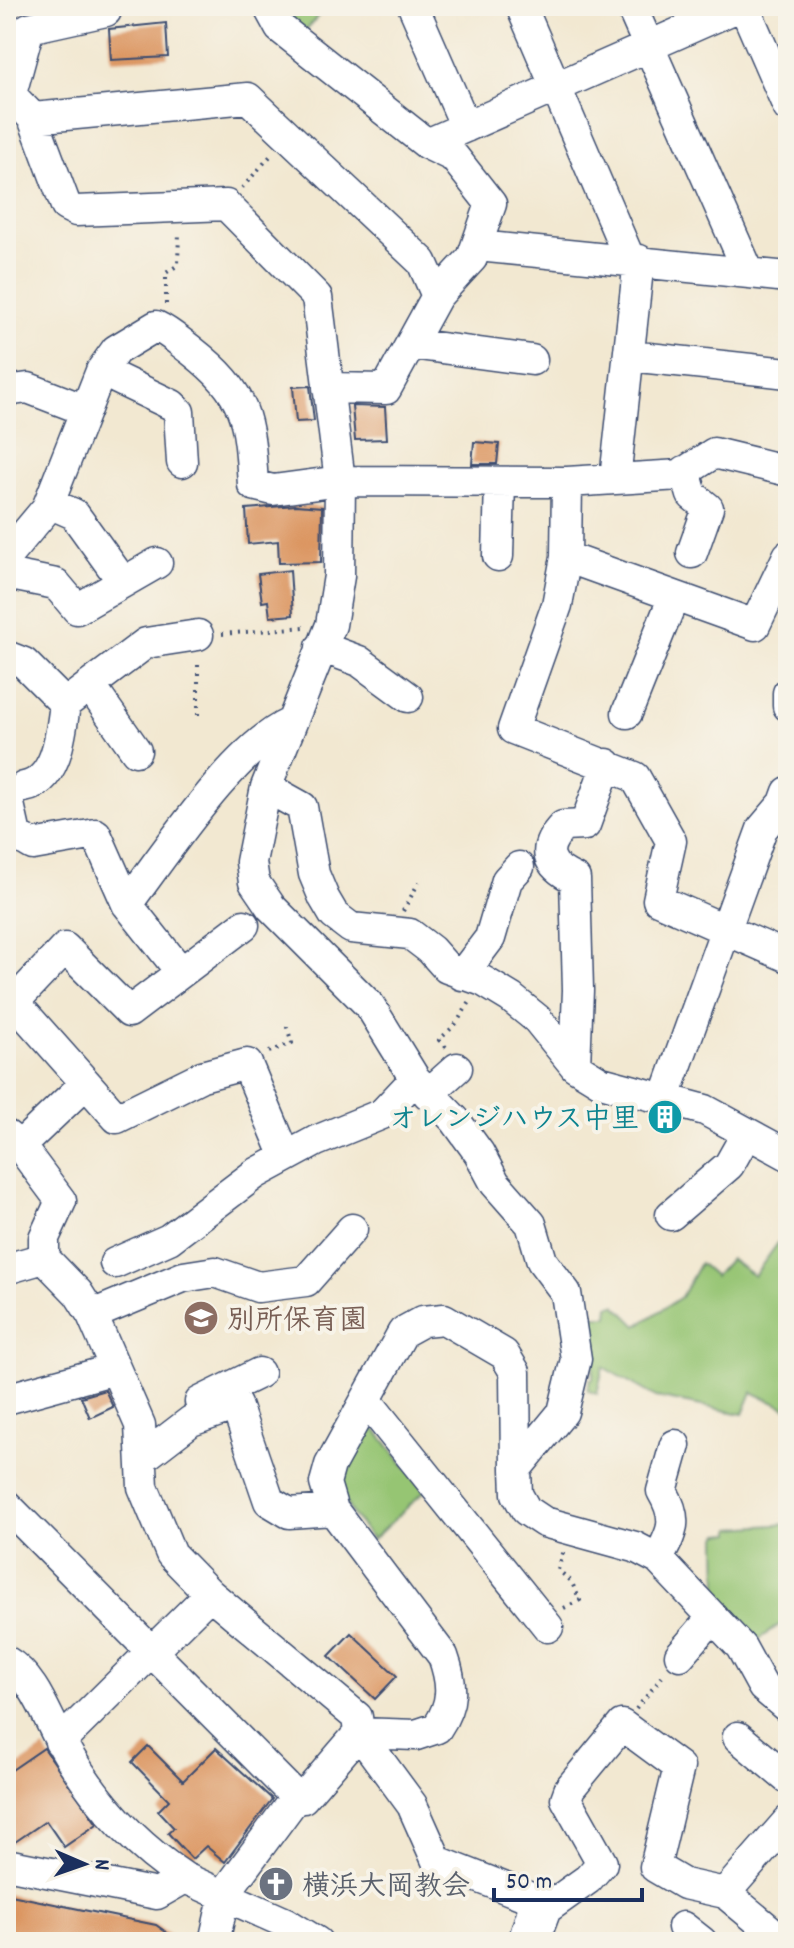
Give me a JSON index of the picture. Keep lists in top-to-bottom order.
{
  "places": {
    "building": ["オレンジハウス中里"],
    "school or university": ["別所保育園"],
    "church": ["横浜大岡教会"]
  },
  "scale_bar": "50 m",
  "north": "right"
}
